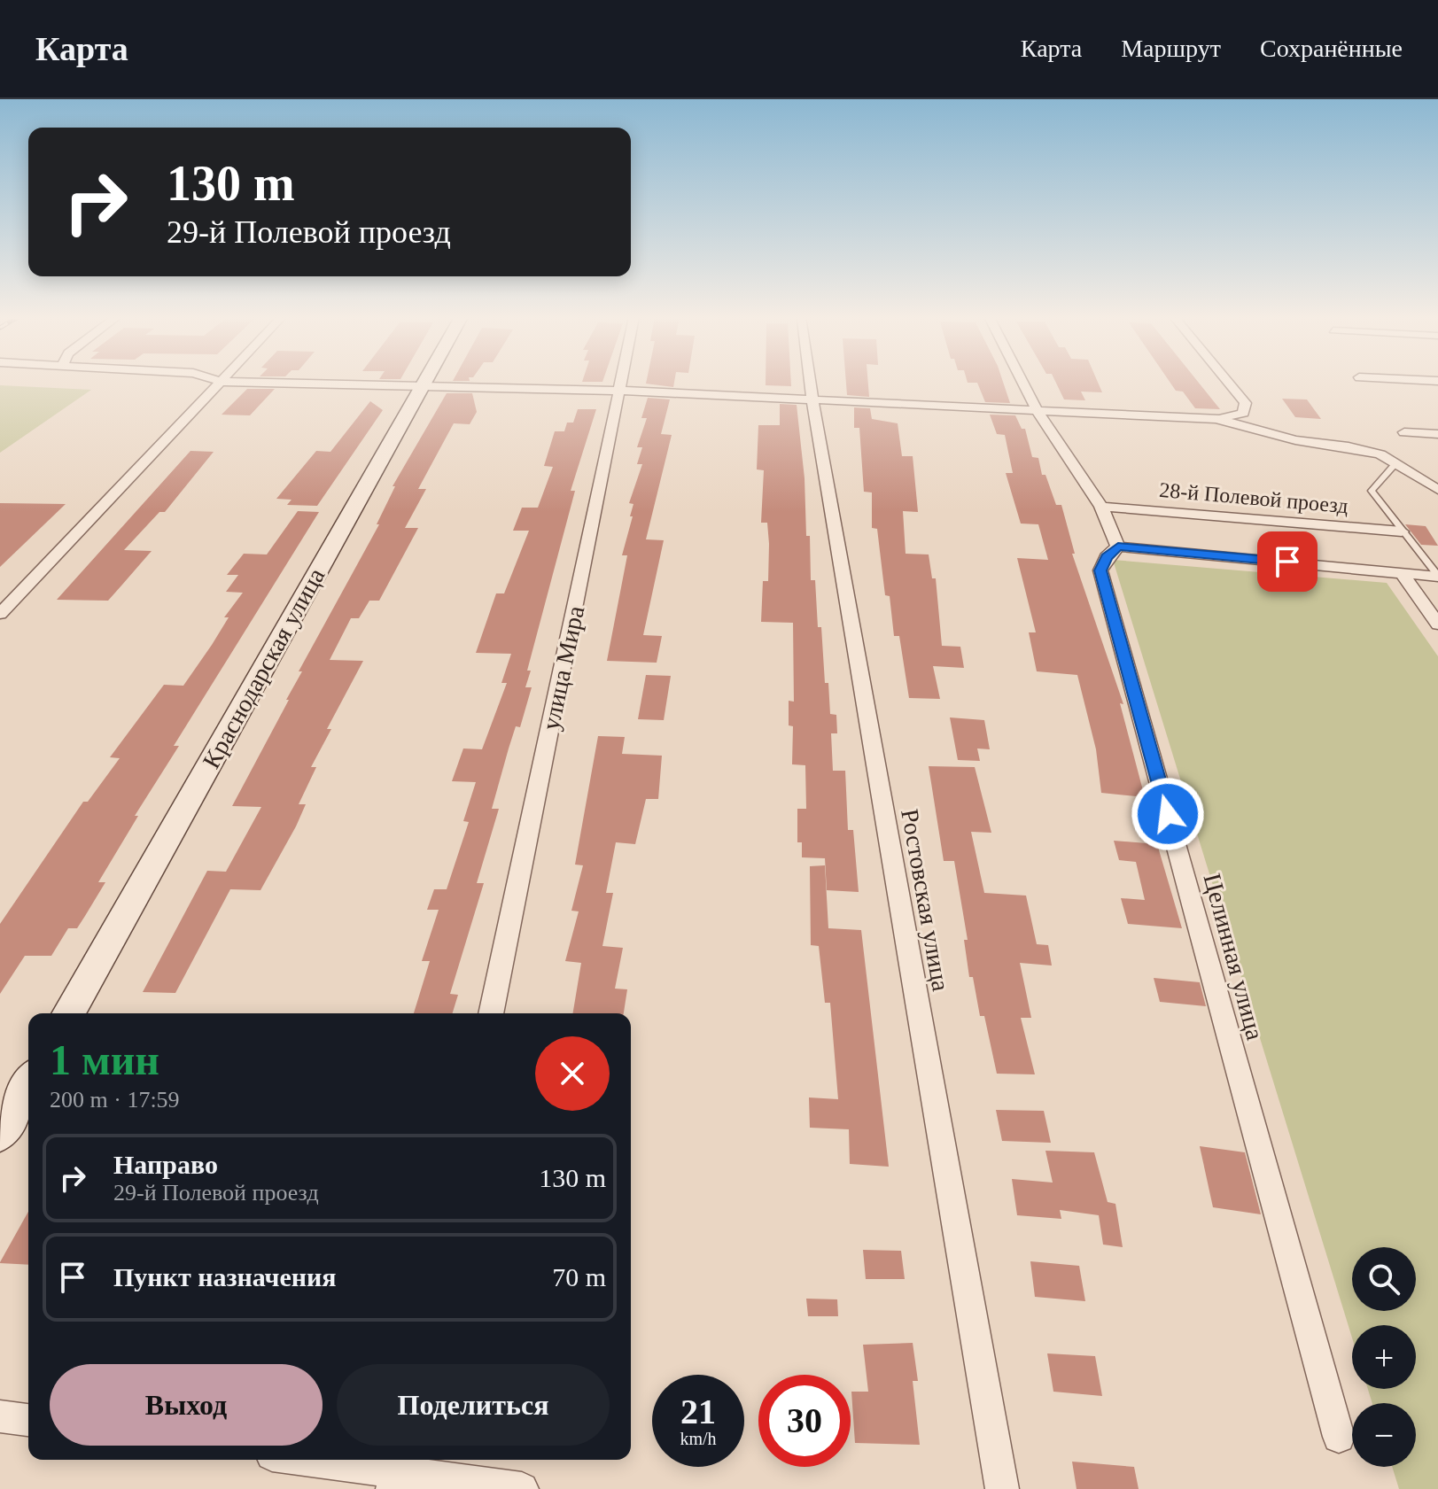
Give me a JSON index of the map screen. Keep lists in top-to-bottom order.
{
  "streets": {
    "street": [
      "28-й Полевой проезд",
      "Краснодарская улица",
      "улица Мира",
      "Ростовская улица",
      "Целинная улица"
    ]
  },
  "page": {
    "header": "Карта",
    "nav": ["Карта", "Маршрут", "Сохранённые"],
    "turn": ["130 m", "29-й Полевой проезд"],
    "heading": ["1 мин", "200 m · 17:59"],
    "list": [
      {
        "name": "Направо",
        "note": "29-й Полевой проезд",
        "value": "130 m"
      },
      {
        "name": "Пункт назначения",
        "value": "70 m"
      }
    ],
    "map_buttons": ["+", "−"],
    "buttons": ["Выход", "Поделиться"],
    "speed": "21 km/h",
    "limit": "30"
  }
}
